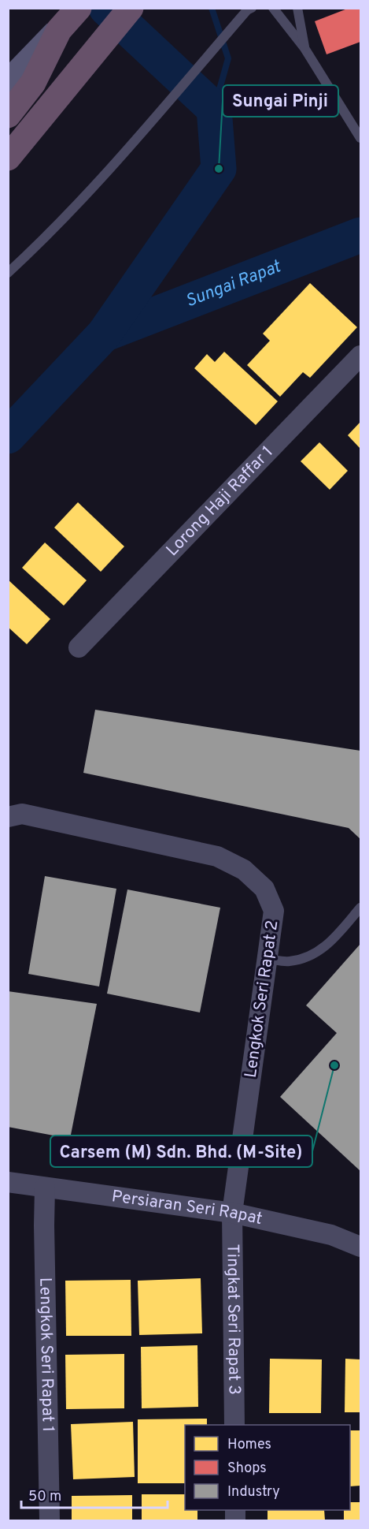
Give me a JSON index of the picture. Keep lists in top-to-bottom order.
{
  "streets": {
    "street": [
      "Lorong Haji Raffar 1",
      "Lengkok Seri Rapat 2",
      "Persiaran Seri Rapat",
      "Tingkat Seri Rapat 3",
      "Lengkok Seri Rapat 1"
    ]
  },
  "crossings": [
    ["Lengkok Seri Rapat 2", "Persiaran Seri Rapat"],
    ["Lengkok Seri Rapat 2", "Tingkat Seri Rapat 3"],
    ["Persiaran Seri Rapat", "Tingkat Seri Rapat 3"],
    ["Persiaran Seri Rapat", "Lengkok Seri Rapat 1"]
  ],
  "water": ["Sungai Rapat"],
  "places": ["Sungai Pinji", "Carsem (M) Sdn. Bhd. (M-Site)"],
  "legend": ["Homes", "Shops", "Industry"],
  "scale_bar": "50 m"
}
